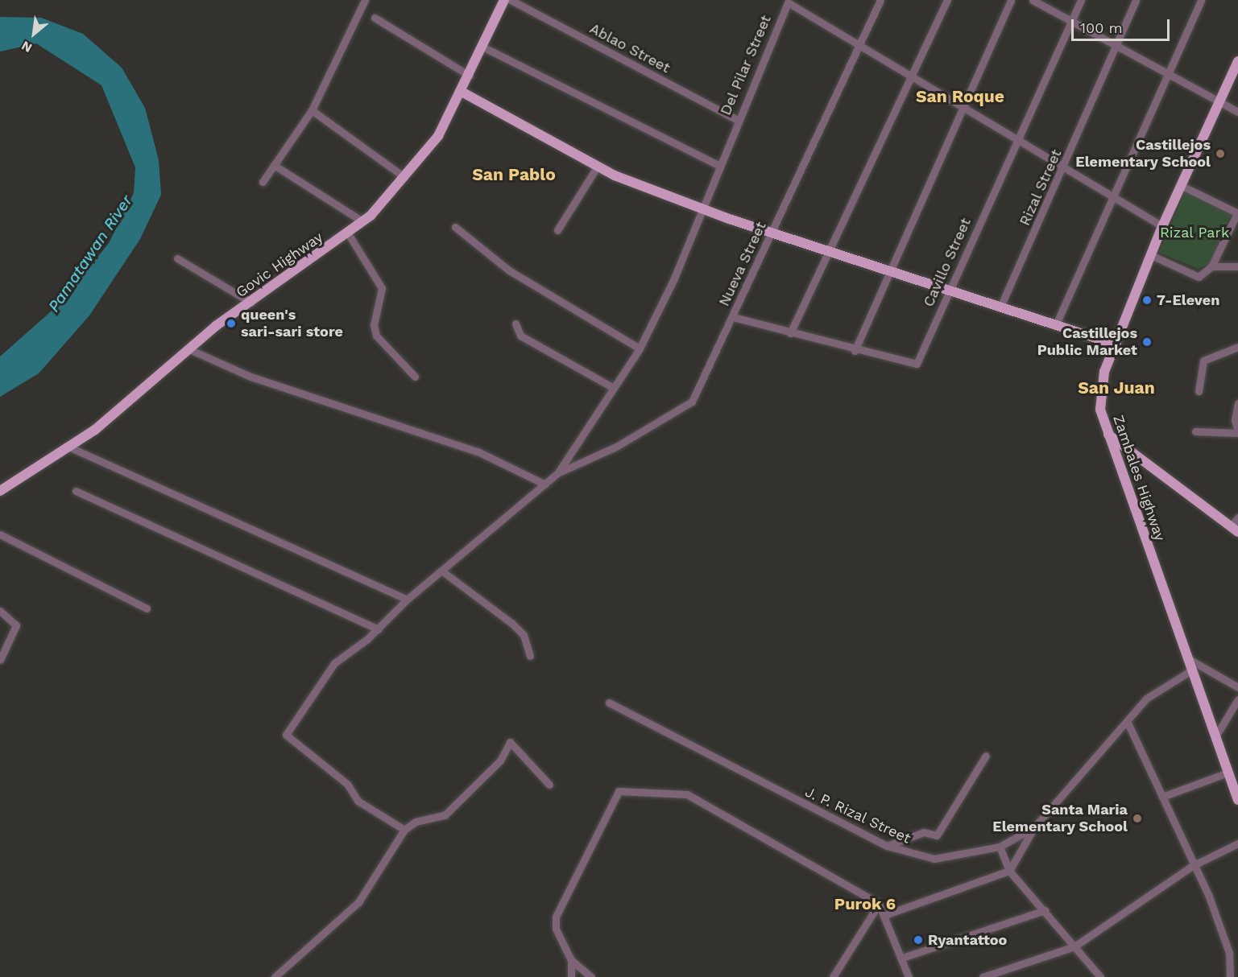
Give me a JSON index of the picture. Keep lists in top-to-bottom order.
{
  "streets": {
    "main road": ["Govic Highway", "Zambales Highway"],
    "street": [
      "Ablao Street",
      "Del Pilar Street",
      "Rizal Street",
      "Cavillo Street",
      "Nueva Street",
      "J. P. Rizal Street"
    ]
  },
  "crossings": [
    ["Ablao Street", "Del Pilar Street"],
    ["Del Pilar Street", "Rizal Street"],
    ["Del Pilar Street", "Cavillo Street"],
    ["Del Pilar Street", "Nueva Street"],
    ["Del Pilar Street", "Zambales Highway"],
    ["Cavillo Street", "Nueva Street"],
    ["Zambales Highway", "J. P. Rizal Street"]
  ],
  "districts": [
    "San Roque",
    "San Pablo",
    "San Juan",
    "Purok 6"
  ],
  "water": ["Pamatawan River"],
  "parks": ["Rizal Park"],
  "places": [
    "Castillejos Elementary School",
    "7-Eleven",
    "queen's sari-sari store",
    "Castillejos Public Market",
    "Santa Maria Elementary School",
    "Ryantattoo"
  ],
  "scale_bar": "100 m",
  "north": "bottom left"
}
